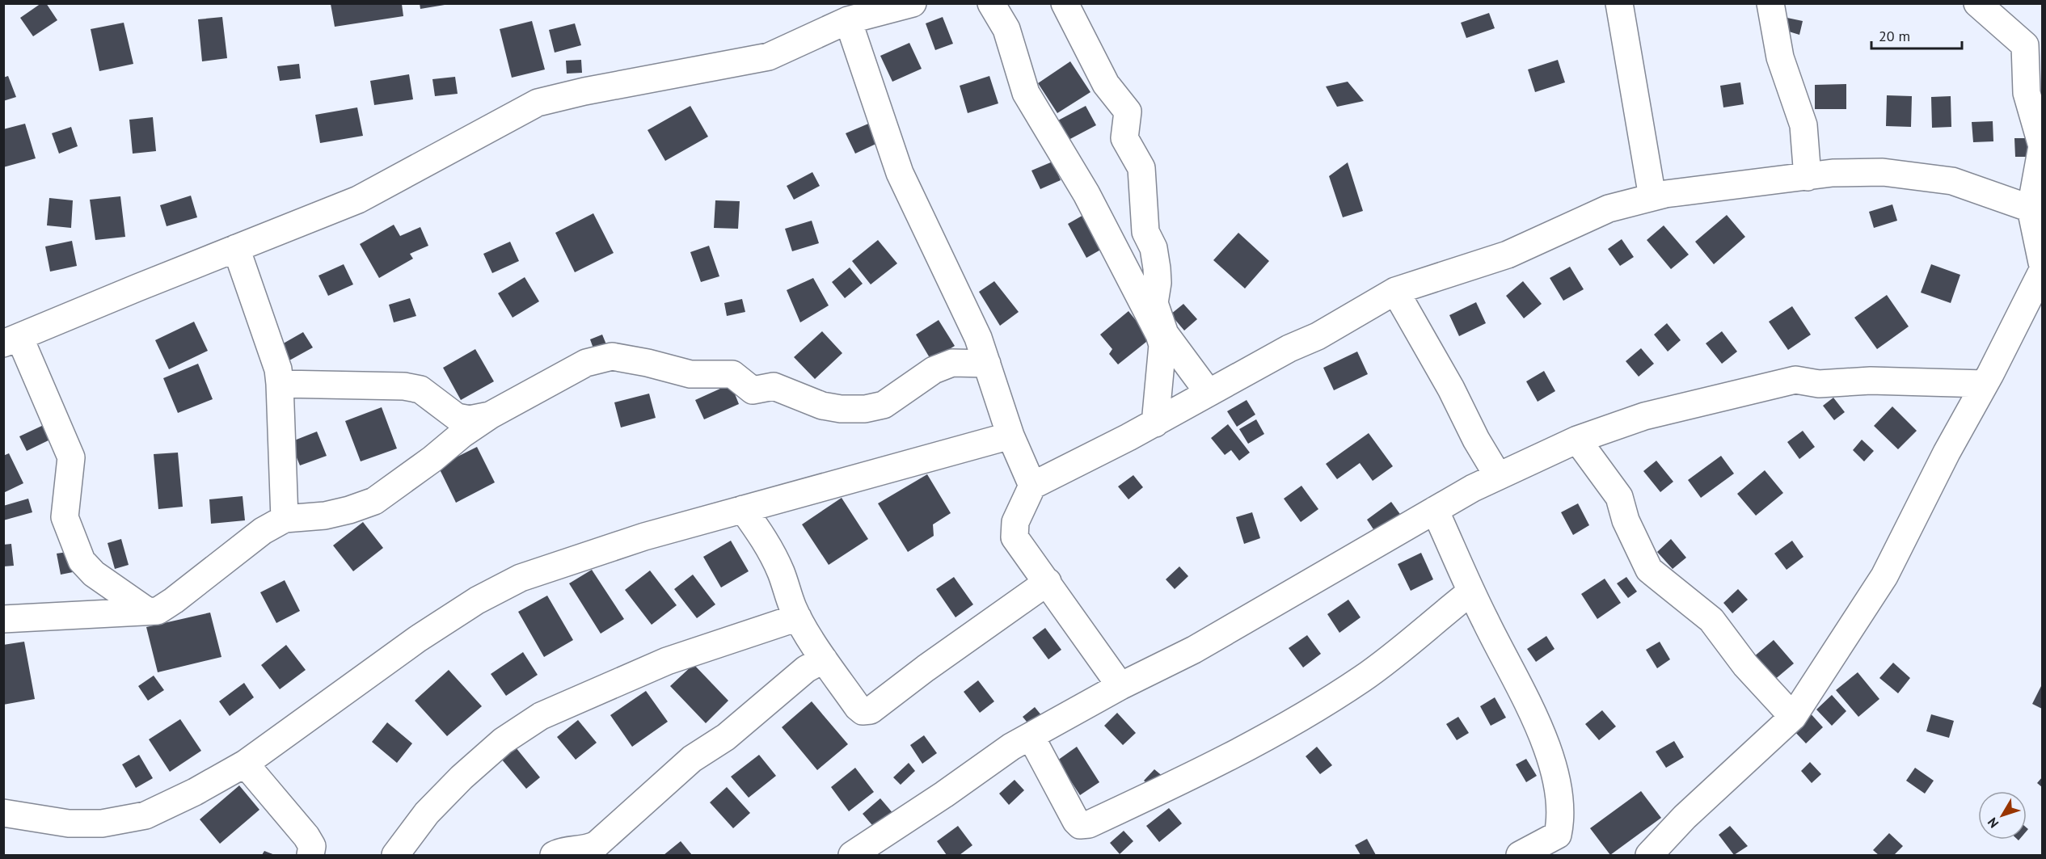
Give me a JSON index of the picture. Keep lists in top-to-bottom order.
{
  "scale_bar": "20 m",
  "north": "bottom left"
}
